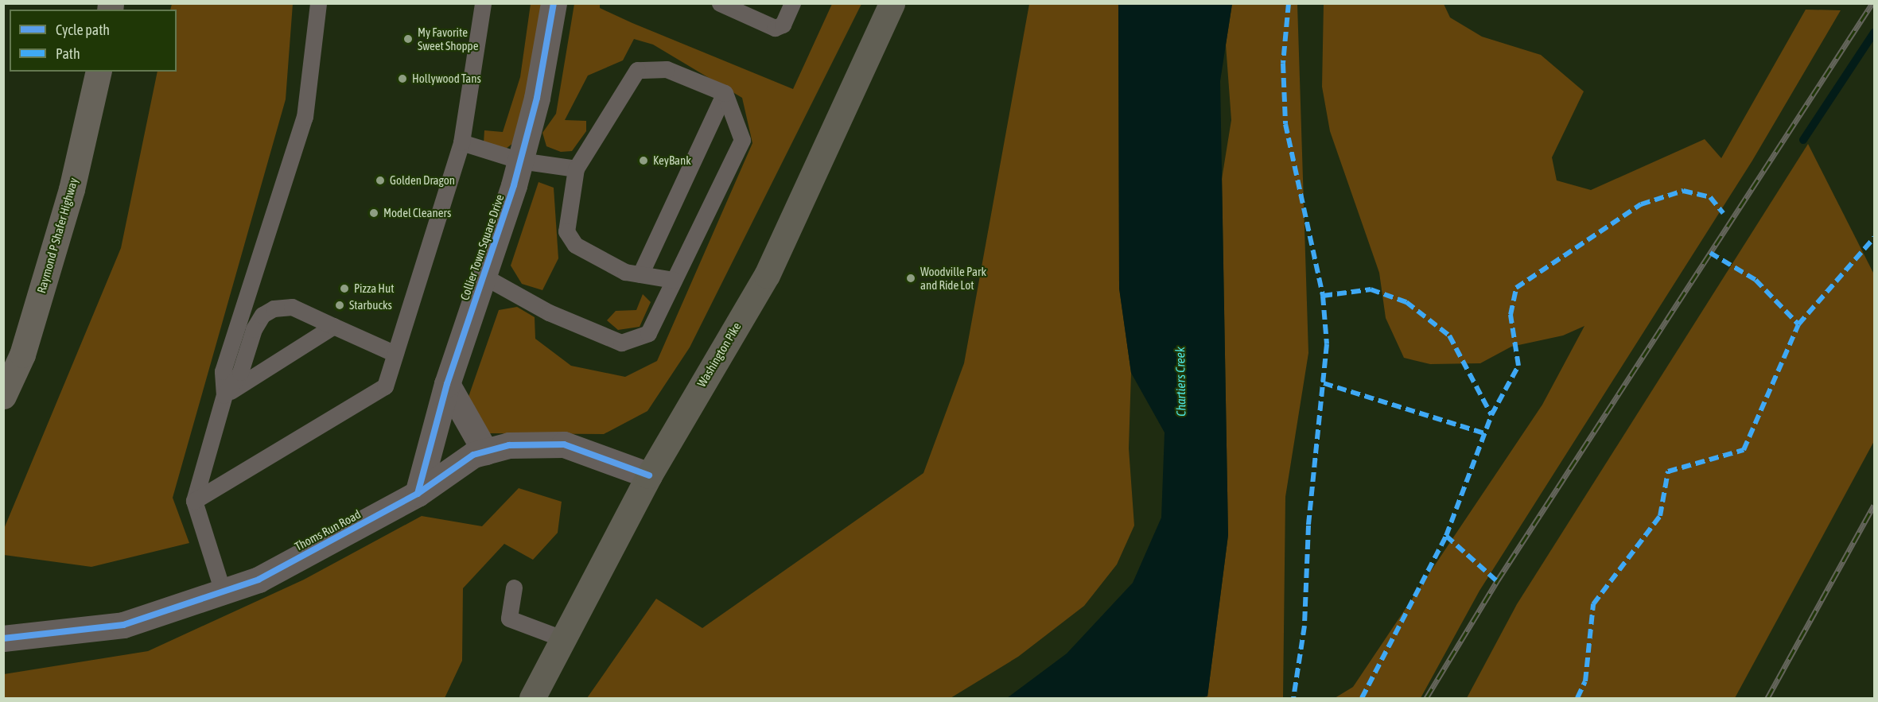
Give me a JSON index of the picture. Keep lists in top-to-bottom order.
{
  "streets": {
    "highway": ["Raymond P Shafer Highway"],
    "main road": ["Washington Pike"],
    "street": ["Collier Town Square Drive", "Thoms Run Road"]
  },
  "crossings": [
    ["Collier Town Square Drive", "Thoms Run Road"],
    ["Washington Pike", "Thoms Run Road"]
  ],
  "water": ["Chartiers Creek"],
  "places": [
    "My Favorite Sweet Shoppe",
    "Hollywood Tans",
    "KeyBank",
    "Golden Dragon",
    "Model Cleaners",
    "Woodville Park and Ride Lot",
    "Pizza Hut",
    "Starbucks"
  ],
  "legend": ["Cycle path", "Path"]
}
